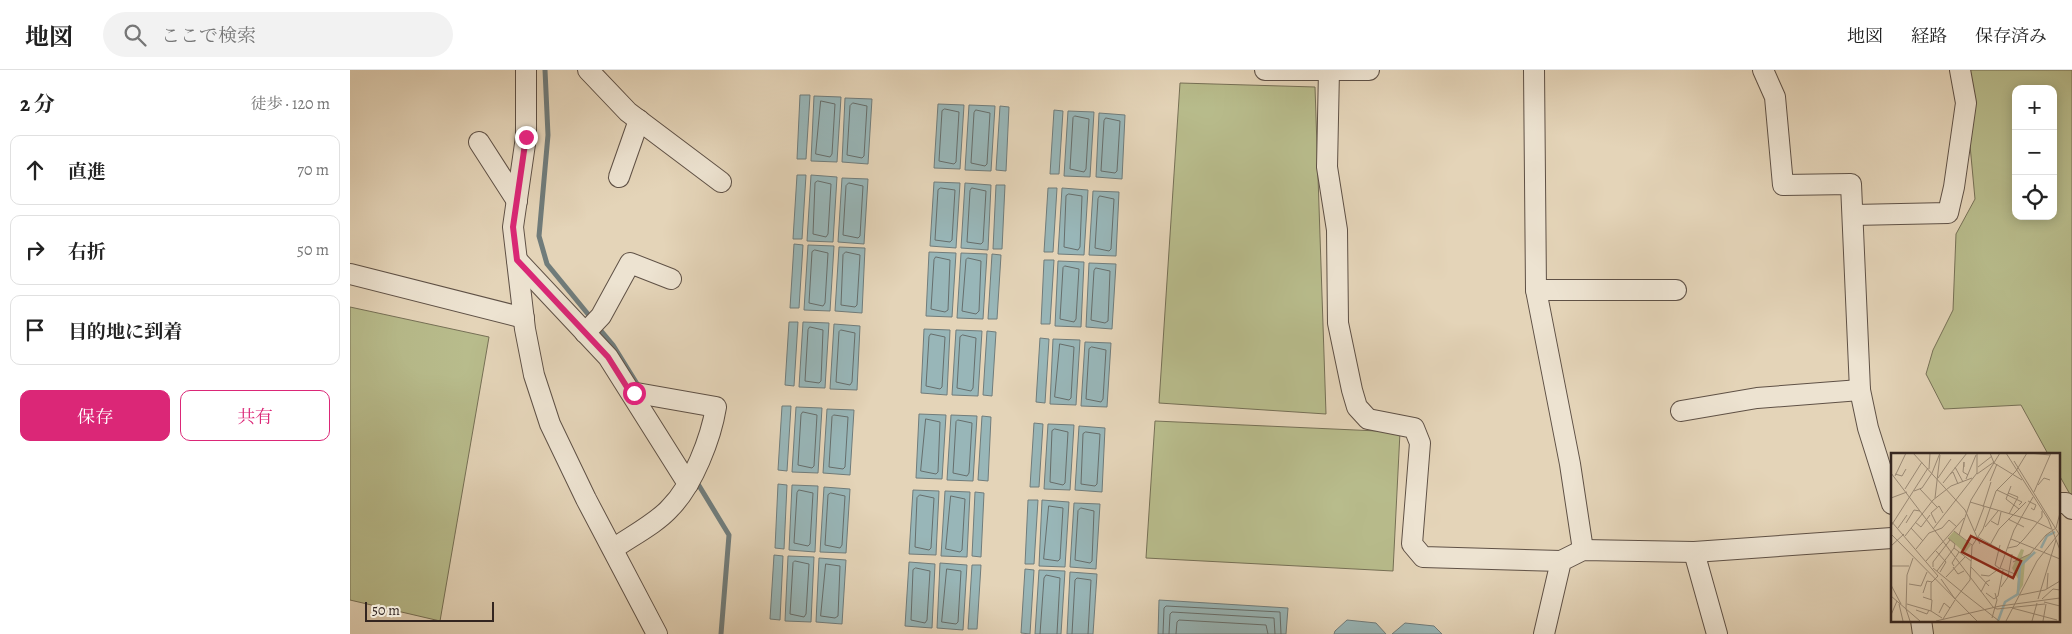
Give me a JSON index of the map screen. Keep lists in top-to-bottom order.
{
  "scale_bar": "50 m",
  "page": {
    "header": "地図",
    "search": "ここで検索",
    "nav": ["地図", "経路", "保存済み"],
    "heading": ["2 分", "徒歩 · 120 m"],
    "map_buttons": ["+", "−"],
    "list": [
      ["直進", "70 m"],
      ["右折", "50 m"],
      "目的地に到着"
    ],
    "buttons": ["保存", "共有"],
    "scale": "50 m"
  }
}
